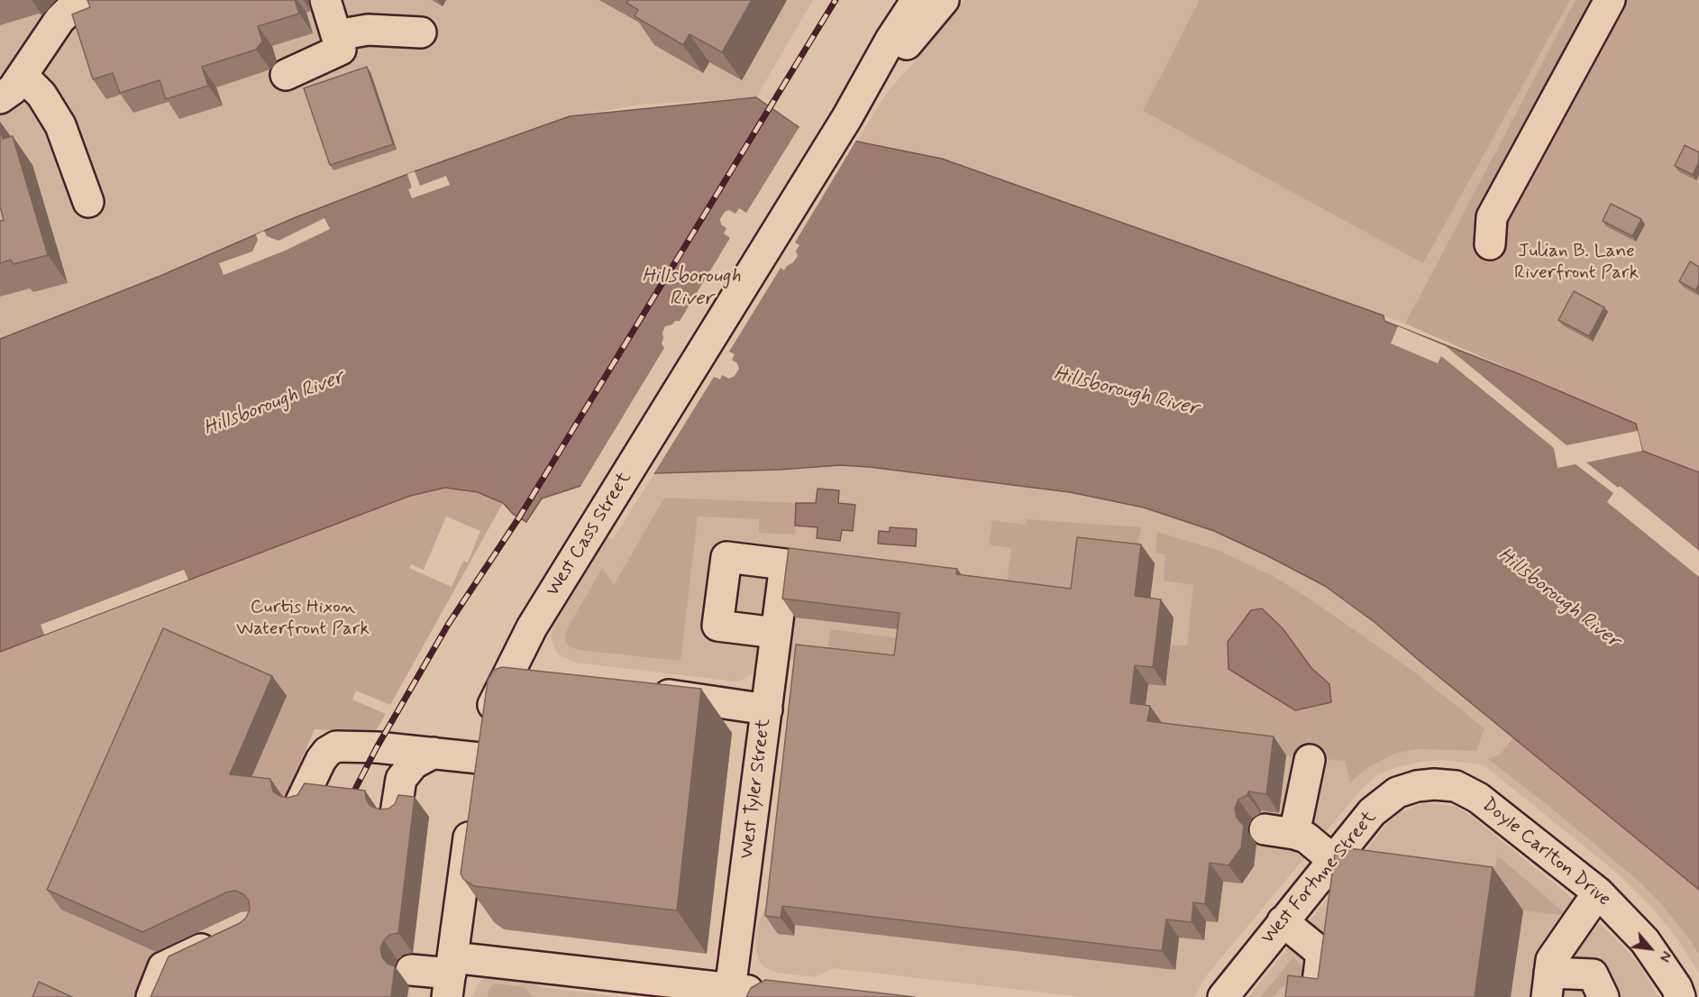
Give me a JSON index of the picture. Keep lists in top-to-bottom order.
{
  "streets": {
    "street": [
      "West Cass Street",
      "West Tyler Street",
      "Doyle Carlton Drive",
      "West Fortune Street"
    ]
  },
  "crossings": [
    ["Doyle Carlton Drive", "West Fortune Street"]
  ],
  "water": ["Hillsborough River"],
  "parks": ["Julian B. Lane Riverfront Park", "Curtis Hixon Waterfront Park"],
  "north": "bottom right"
}
